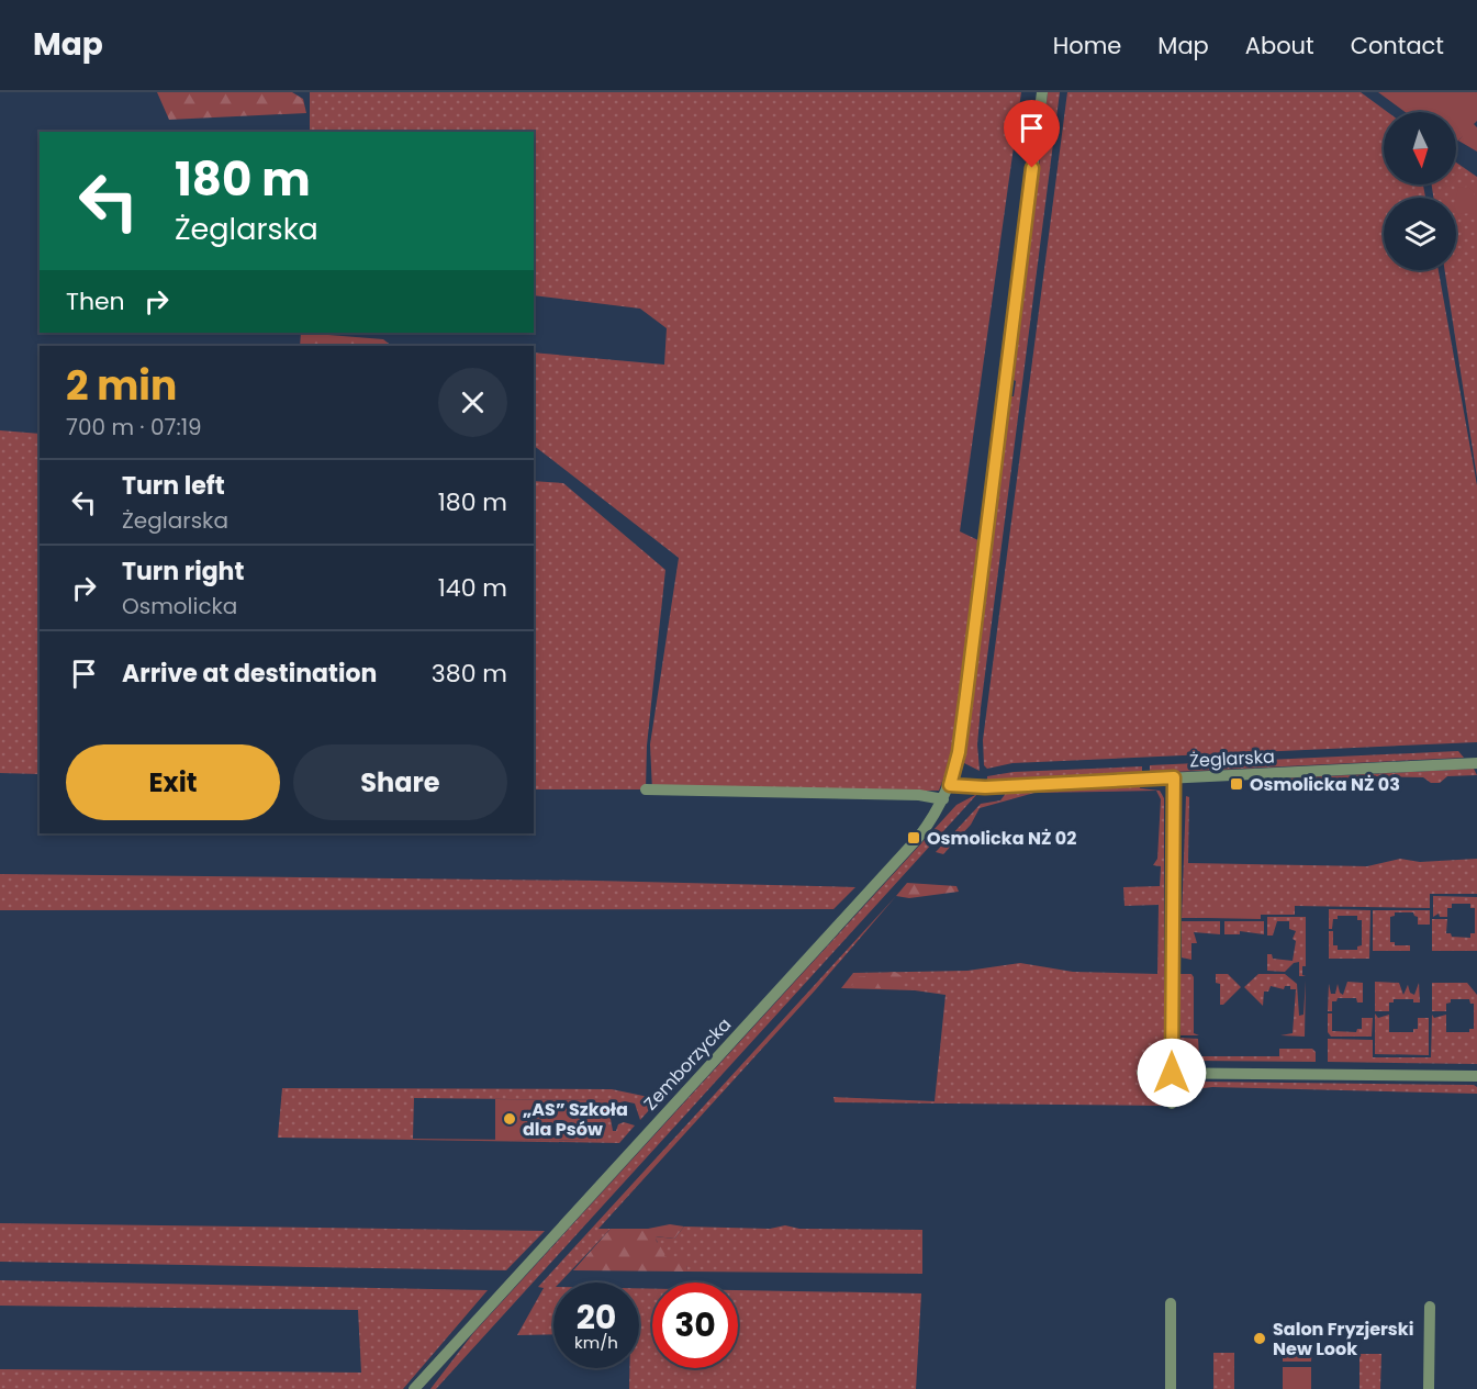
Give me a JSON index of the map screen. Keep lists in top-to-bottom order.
{
  "streets": {
    "street": ["Żeglarska", "Zemborzycka"]
  },
  "crossings": [
    ["Żeglarska", "Zemborzycka"]
  ],
  "places": {
    "transit": ["Osmolicka NŻ 03", "Osmolicka NŻ 02"],
    "other": ["„AS” Szkoła dla Psów", "Salon Fryzjerski New Look"]
  },
  "north": "bottom",
  "page": {
    "header": "Map",
    "nav": [
      "Home",
      "Map",
      "About",
      "Contact"
    ],
    "turn": ["180 m", "Żeglarska"],
    "then": "Then",
    "heading": ["2 min", "700 m · 07:19"],
    "list": [
      {
        "name": "Turn left",
        "note": "Żeglarska",
        "value": "180 m"
      },
      {
        "name": "Turn right",
        "note": "Osmolicka",
        "value": "140 m"
      },
      {
        "name": "Arrive at destination",
        "value": "380 m"
      }
    ],
    "buttons": ["Exit", "Share"],
    "speed": "20 km/h",
    "limit": "30"
  }
}
